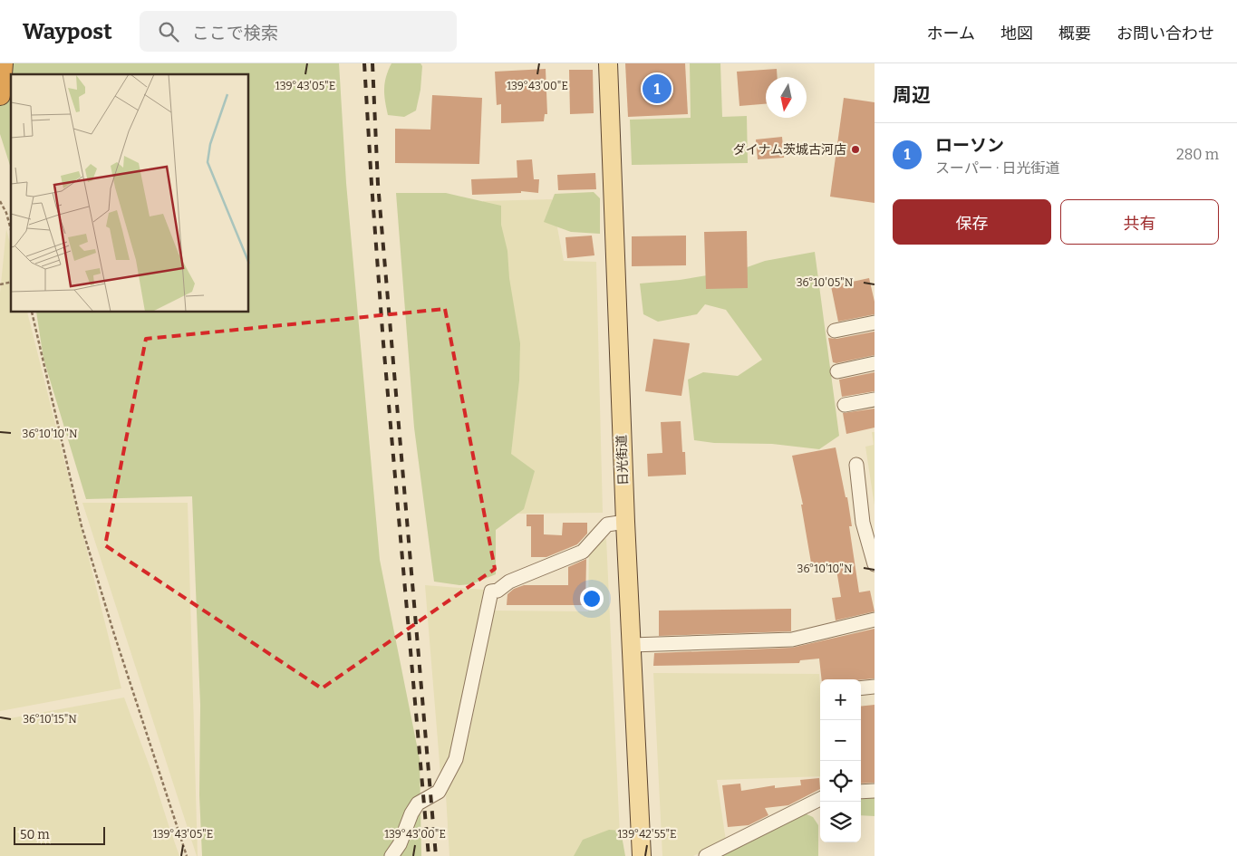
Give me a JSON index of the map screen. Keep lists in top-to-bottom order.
{
  "streets": {
    "main road": ["日光街道"]
  },
  "places": ["ダイナム茨城古河店"],
  "scale_bar": "50 m",
  "north": "bottom",
  "page": {
    "header": "Waypost",
    "search": "ここで検索",
    "nav": [
      "ホーム",
      "地図",
      "概要",
      "お問い合わせ"
    ],
    "heading": "周辺",
    "pins": "1",
    "list": [
      {
        "mark": "1",
        "name": "ローソン",
        "note": "スーパー · 日光街道",
        "value": "280 m"
      }
    ],
    "buttons": ["保存", "共有"],
    "map_buttons": ["+", "−"],
    "scale": "50 m"
  },
  "coordinates": [
    "139°43'05\"E",
    "139°43'00\"E",
    "36°10'05\"N",
    "36°10'10\"N",
    "36°10'15\"N",
    "139°42'55\"E"
  ]
}
